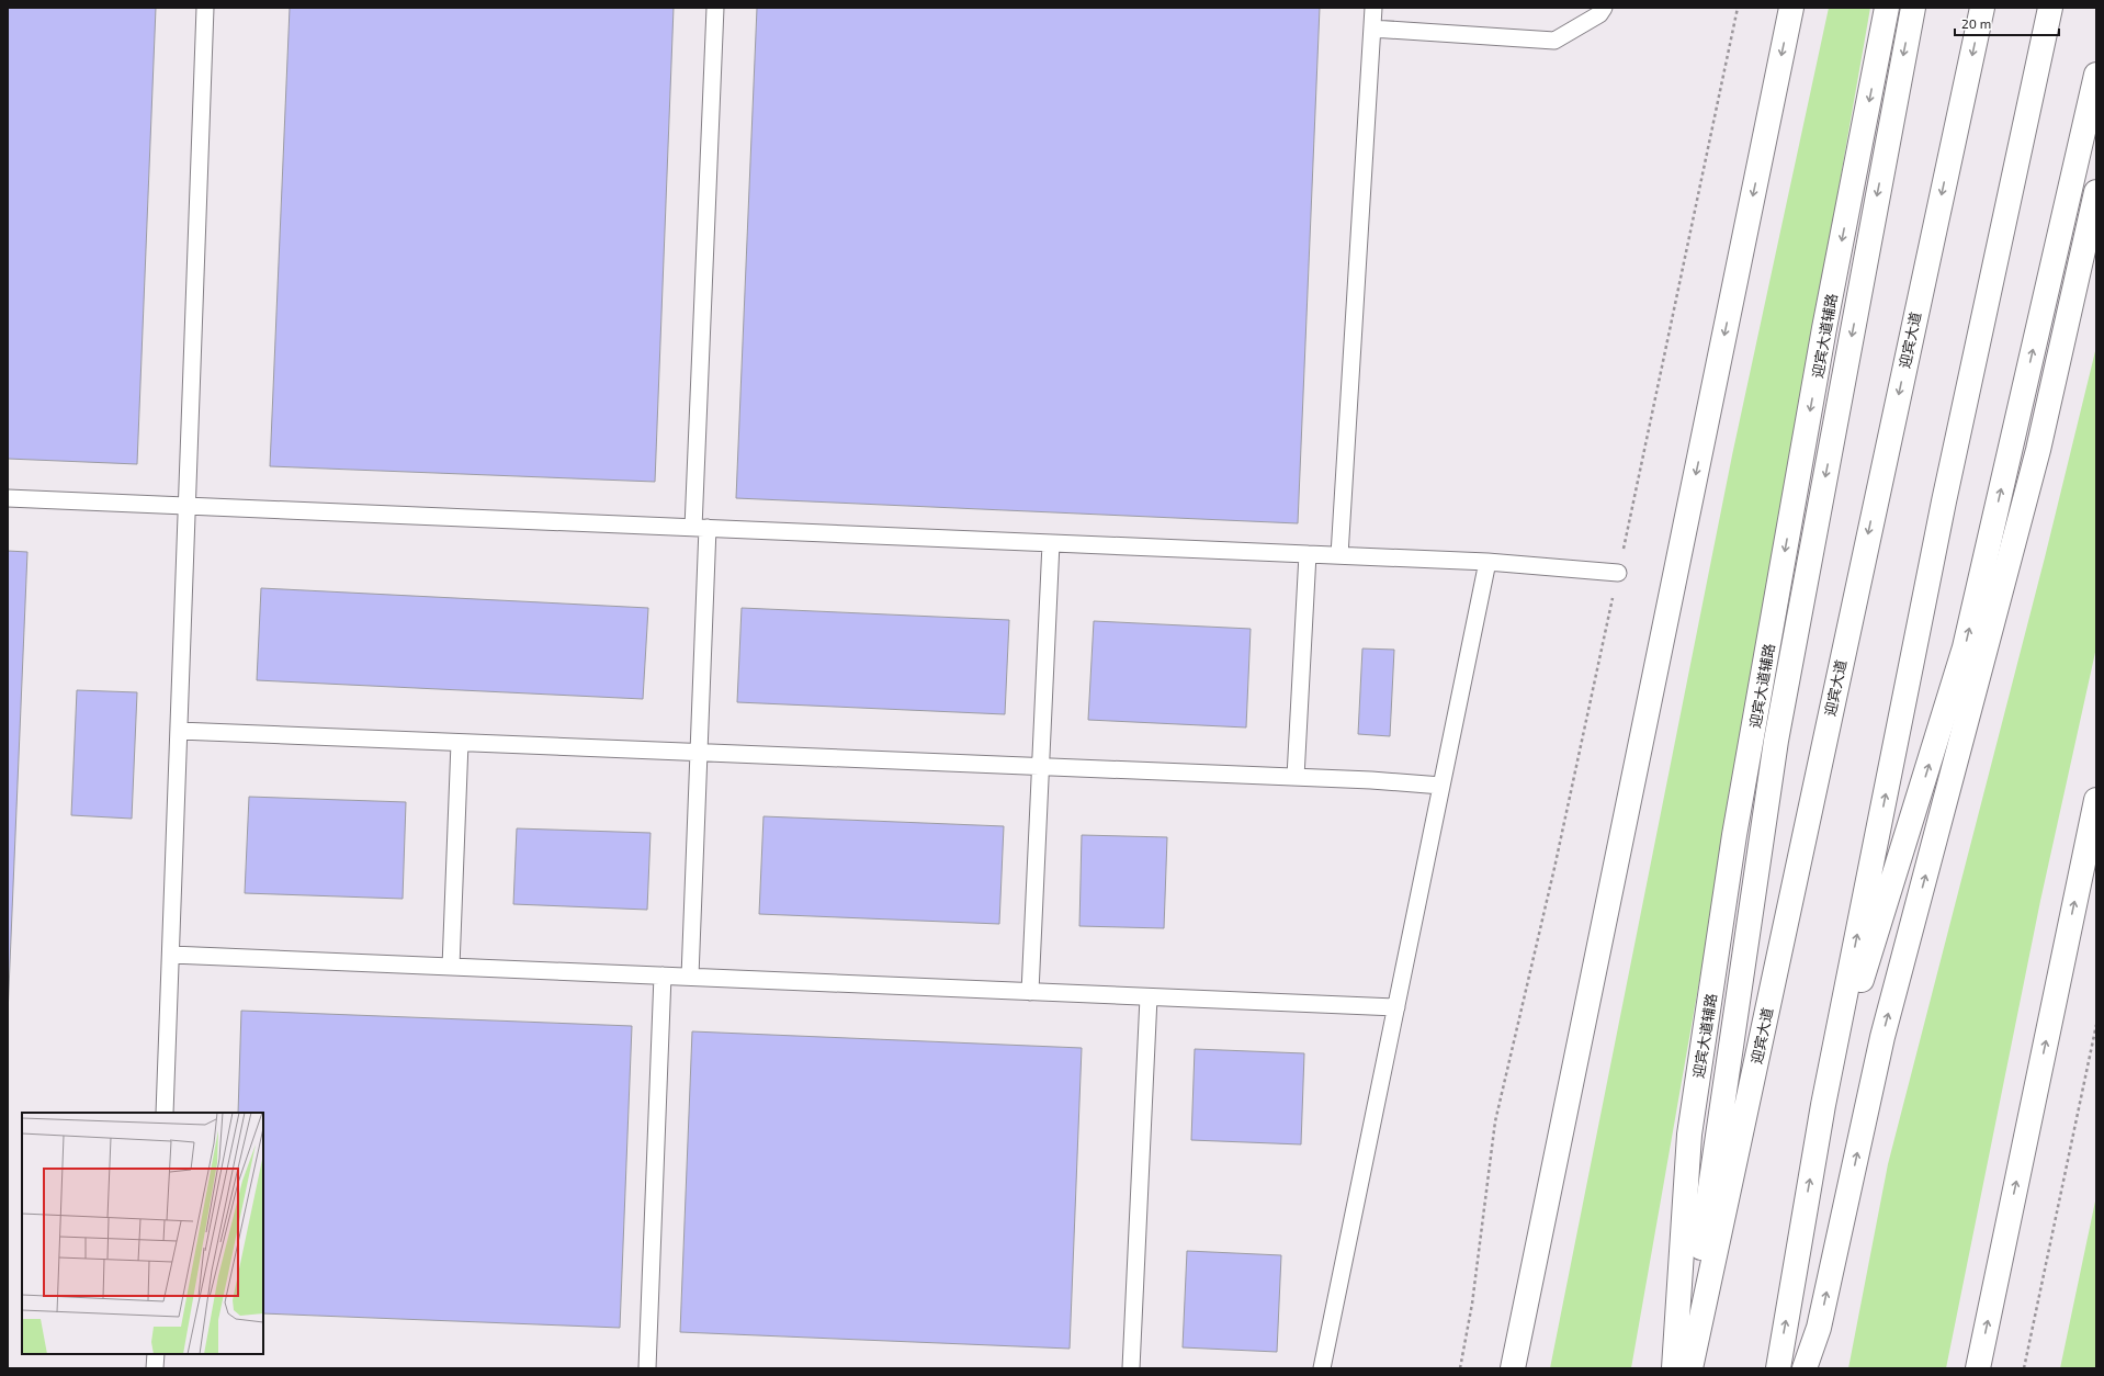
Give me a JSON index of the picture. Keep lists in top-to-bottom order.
{
  "streets": {
    "main road": ["迎宾大道辅路", "迎宾大道"]
  },
  "scale_bar": "20 m"
}
